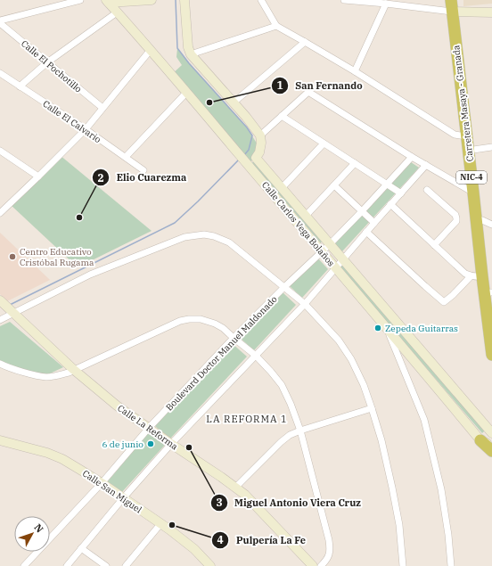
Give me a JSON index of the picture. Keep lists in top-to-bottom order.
{
  "streets": {
    "highway": ["Carretera Masaya - Granada", "NIC-4"],
    "street": [
      "Calle El Pochotillo",
      "Calle El Calvario",
      "Calle Carlos Vega Bolaños",
      "Boulevard Doctor Manuel Maldonado",
      "Calle La Reforma",
      "Calle San Miguel"
    ]
  },
  "crossings": [
    ["Calle Carlos Vega Bolaños", "Boulevard Doctor Manuel Maldonado"],
    ["Boulevard Doctor Manuel Maldonado", "Calle La Reforma"],
    ["Boulevard Doctor Manuel Maldonado", "Calle San Miguel"]
  ],
  "districts": ["LA REFORMA 1"],
  "places": [
    "San Fernando",
    "Elio Cuarezma",
    "Centro Educativo Cristóbal Rugama",
    "Zepeda Guitarras",
    "6 de junio",
    "Miguel Antonio Viera Cruz",
    "Pulpería La Fe"
  ],
  "north": "top right"
}
